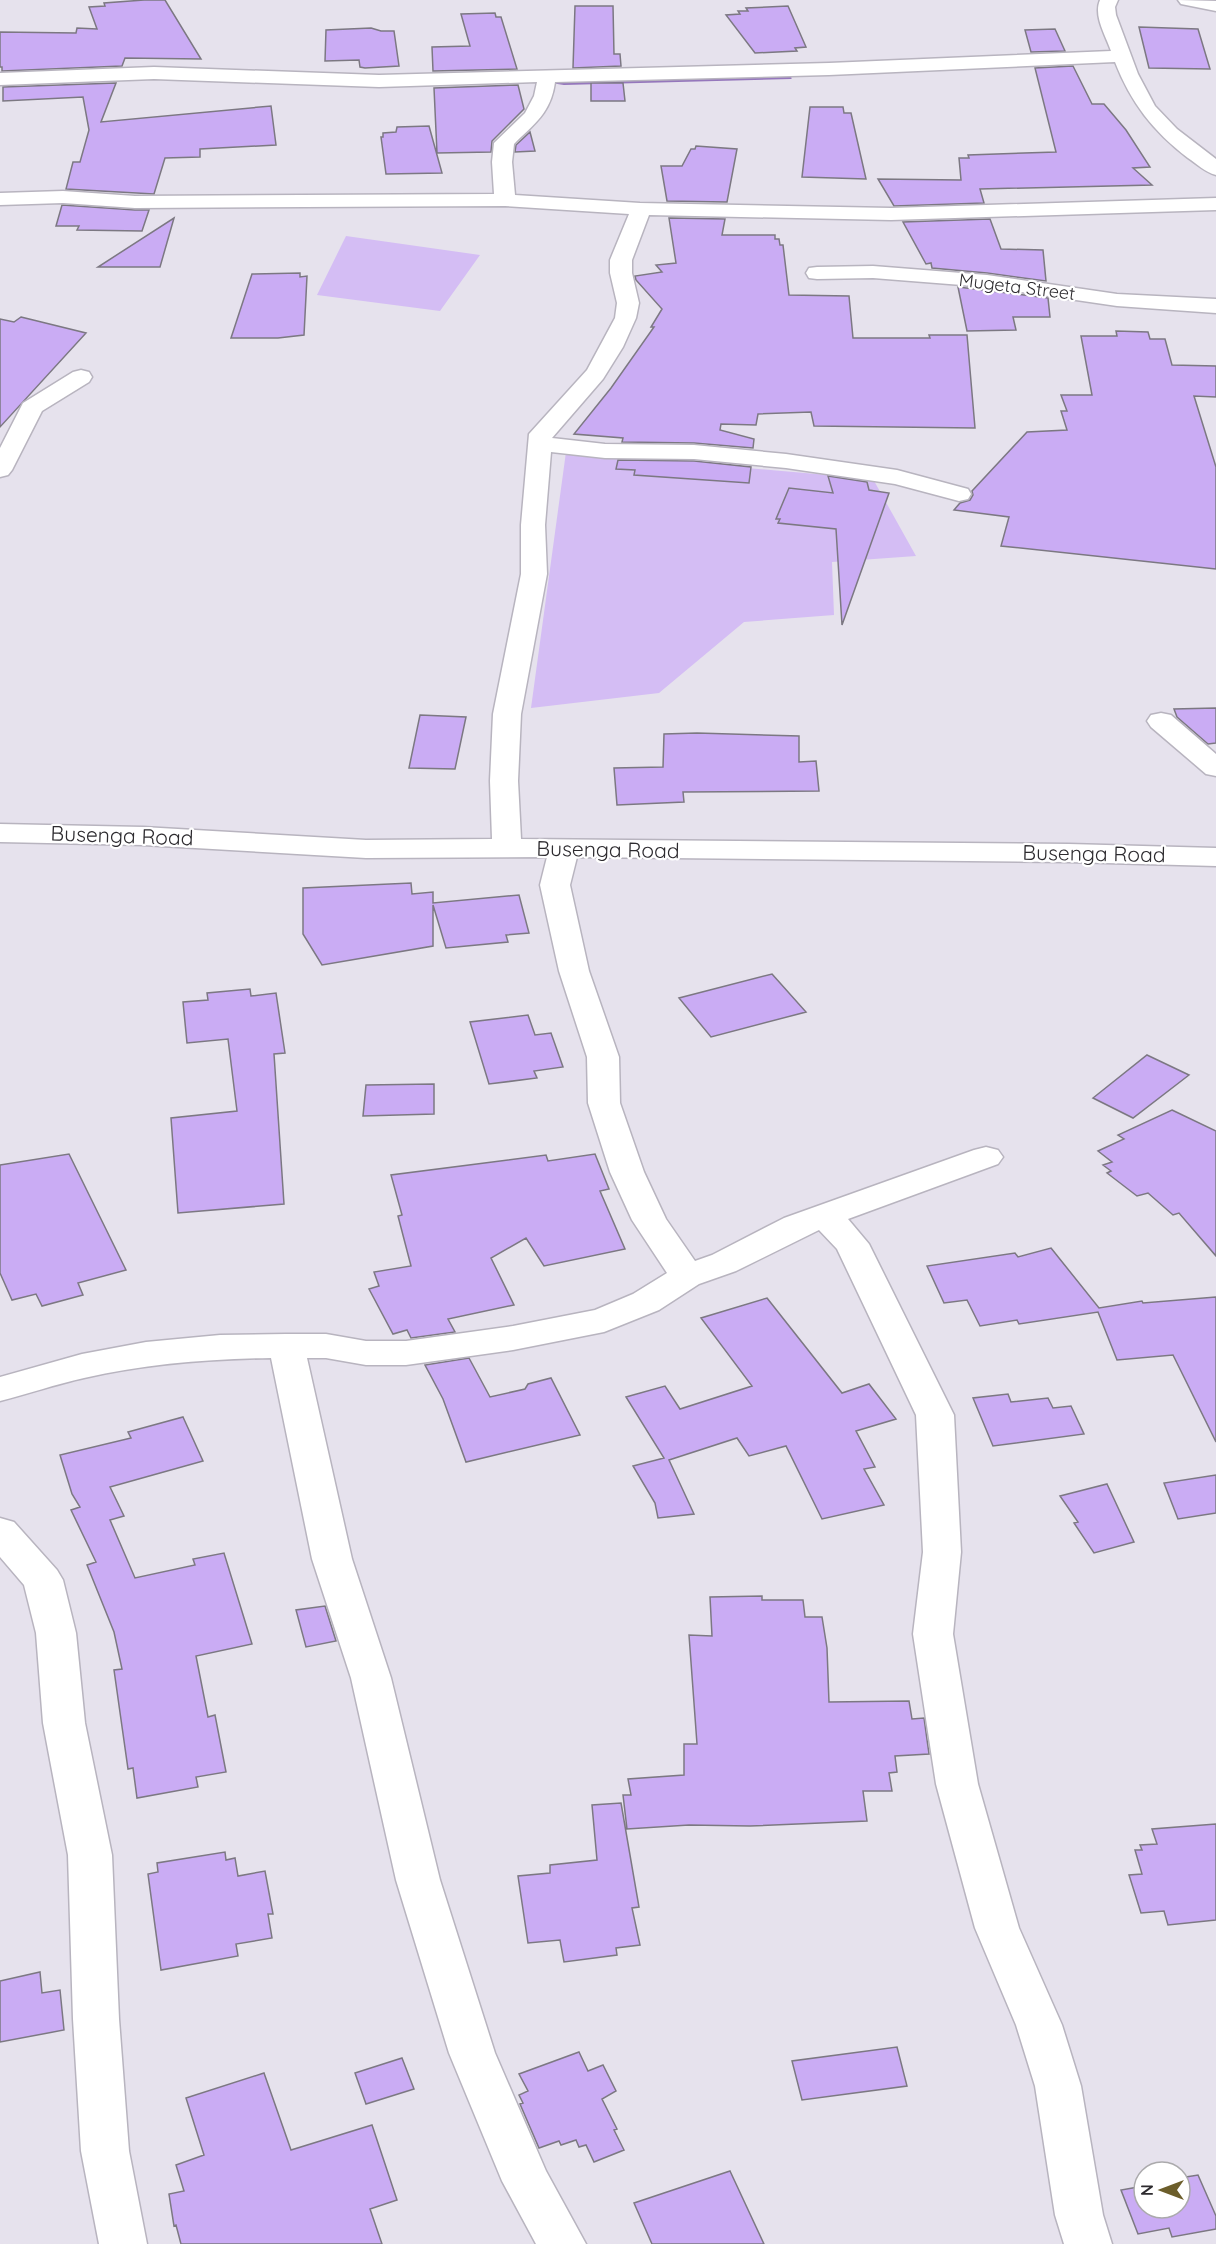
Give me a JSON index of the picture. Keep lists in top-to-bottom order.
{
  "streets": {
    "street": ["Mugeta Street", "Busenga Road"]
  },
  "north": "left"
}
